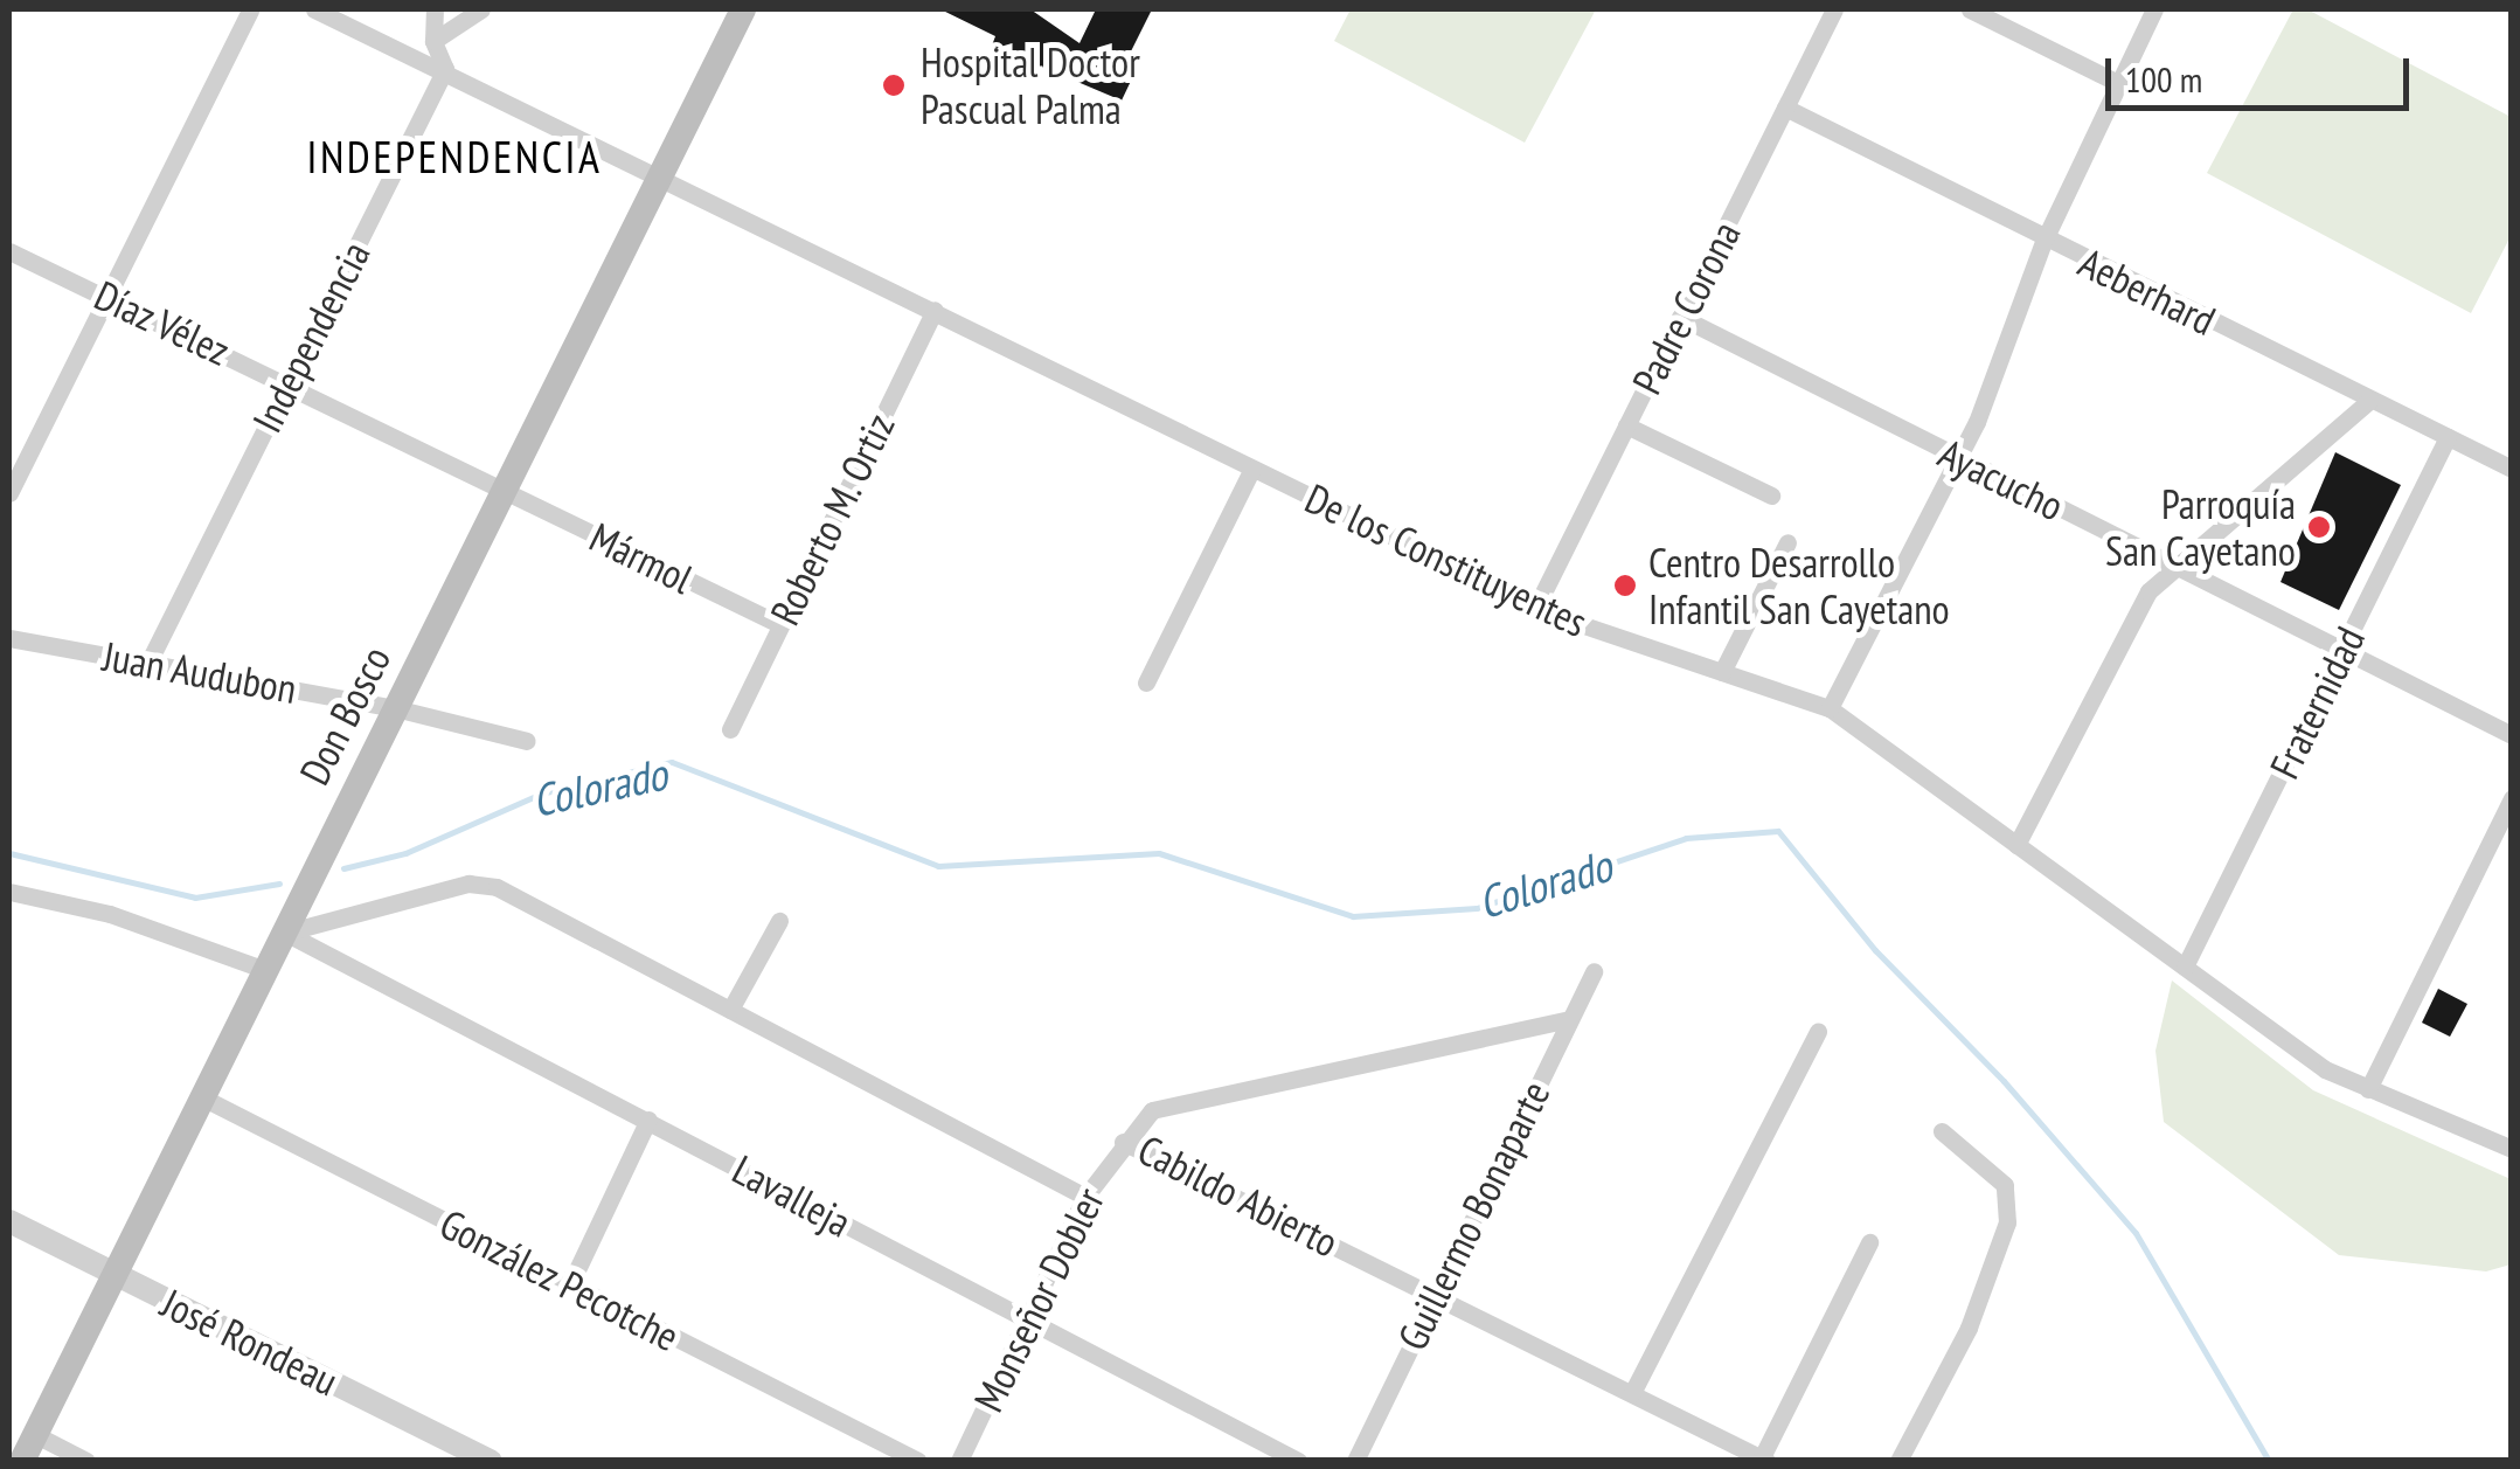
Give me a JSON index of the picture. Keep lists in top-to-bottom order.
{
  "streets": {
    "main road": ["Don Bosco"],
    "street": [
      "Aeberhard",
      "Padre Corona",
      "Díaz Vélez",
      "Independencia",
      "Ayacucho",
      "Roberto M. Ortiz",
      "Mármol",
      "De los Constituyentes",
      "Juan Audubon",
      "Fraternidad",
      "Lavalleja",
      "Cabildo Abierto",
      "Guillermo Bonaparte",
      "González Pecotche",
      "Monseñor Dobler",
      "José Rondeau"
    ]
  },
  "crossings": [
    ["Aeberhard", "Padre Corona"],
    ["Aeberhard", "Fraternidad"],
    ["Padre Corona", "Ayacucho"],
    ["Padre Corona", "De los Constituyentes"],
    ["Díaz Vélez", "Independencia"],
    ["Díaz Vélez", "Mármol"],
    ["Díaz Vélez", "Don Bosco"],
    ["Independencia", "De los Constituyentes"],
    ["Independencia", "Juan Audubon"],
    ["Ayacucho", "Fraternidad"],
    ["Roberto M. Ortiz", "Mármol"],
    ["Roberto M. Ortiz", "De los Constituyentes"],
    ["Mármol", "Don Bosco"],
    ["De los Constituyentes", "Fraternidad"],
    ["De los Constituyentes", "Don Bosco"],
    ["Juan Audubon", "Don Bosco"],
    ["Don Bosco", "Lavalleja"],
    ["Don Bosco", "Cabildo Abierto"],
    ["Don Bosco", "González Pecotche"],
    ["Don Bosco", "José Rondeau"],
    ["Lavalleja", "Cabildo Abierto"],
    ["Lavalleja", "Monseñor Dobler"],
    ["Cabildo Abierto", "Guillermo Bonaparte"],
    ["Cabildo Abierto", "Monseñor Dobler"]
  ],
  "districts": ["INDEPENDENCIA"],
  "water": ["Colorado"],
  "places": ["Hospital Doctor Pascual Palma", "Parroquía San Cayetano", "Centro Desarrollo Infantil San Cayetano"],
  "scale_bar": "100 m"
}
